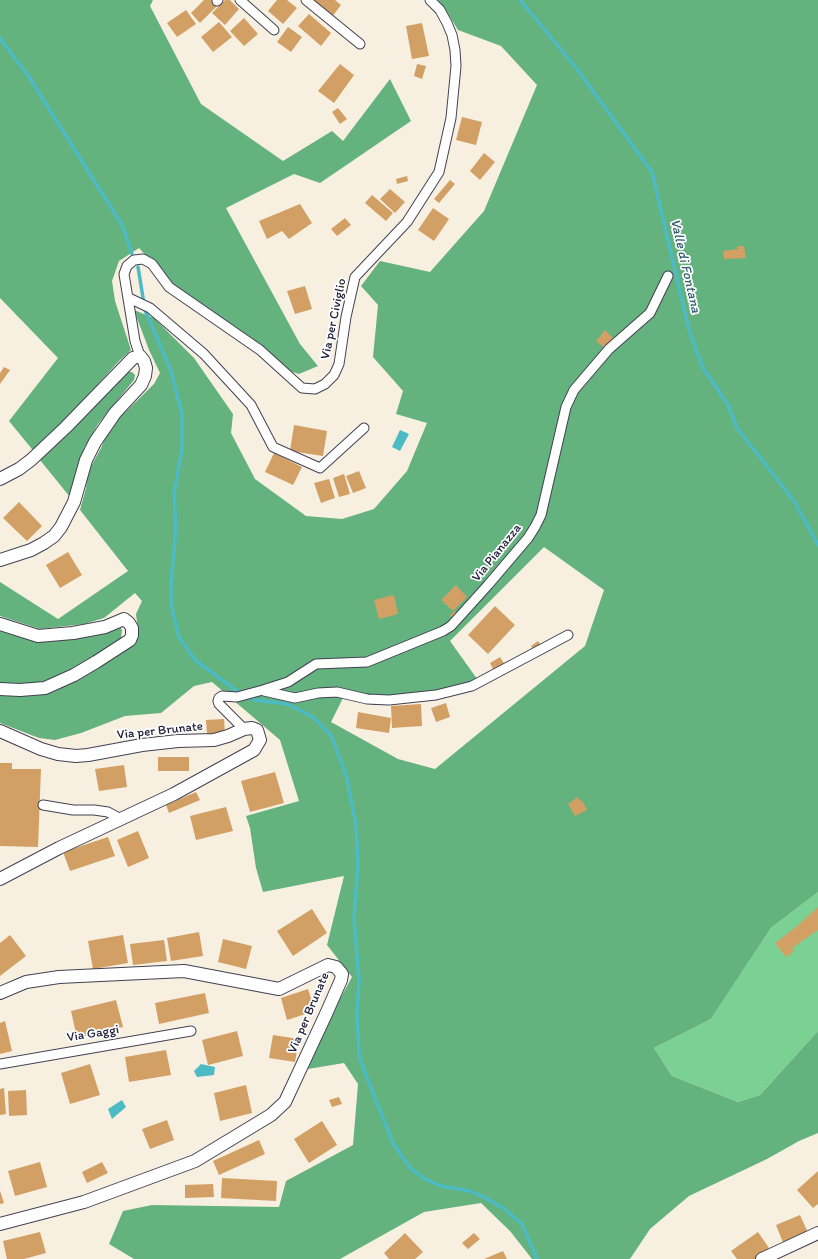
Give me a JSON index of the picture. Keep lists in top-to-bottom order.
{
  "streets": {
    "street": [
      "Via per Civiglio",
      "Via Pianazza",
      "Via per Brunate",
      "Via Gaggi"
    ]
  },
  "crossings": [
    ["Via Pianazza", "Via per Brunate"]
  ],
  "water": ["Valle di Fontana"]
}
